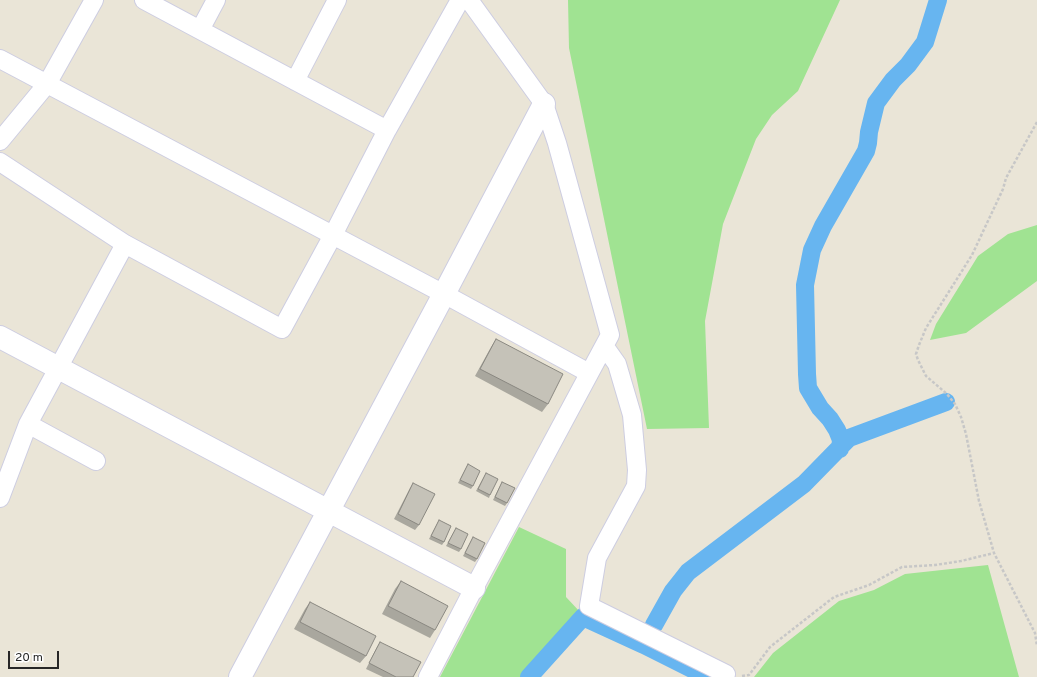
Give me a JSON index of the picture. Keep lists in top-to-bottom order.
{
  "scale_bar": "20 m"
}
